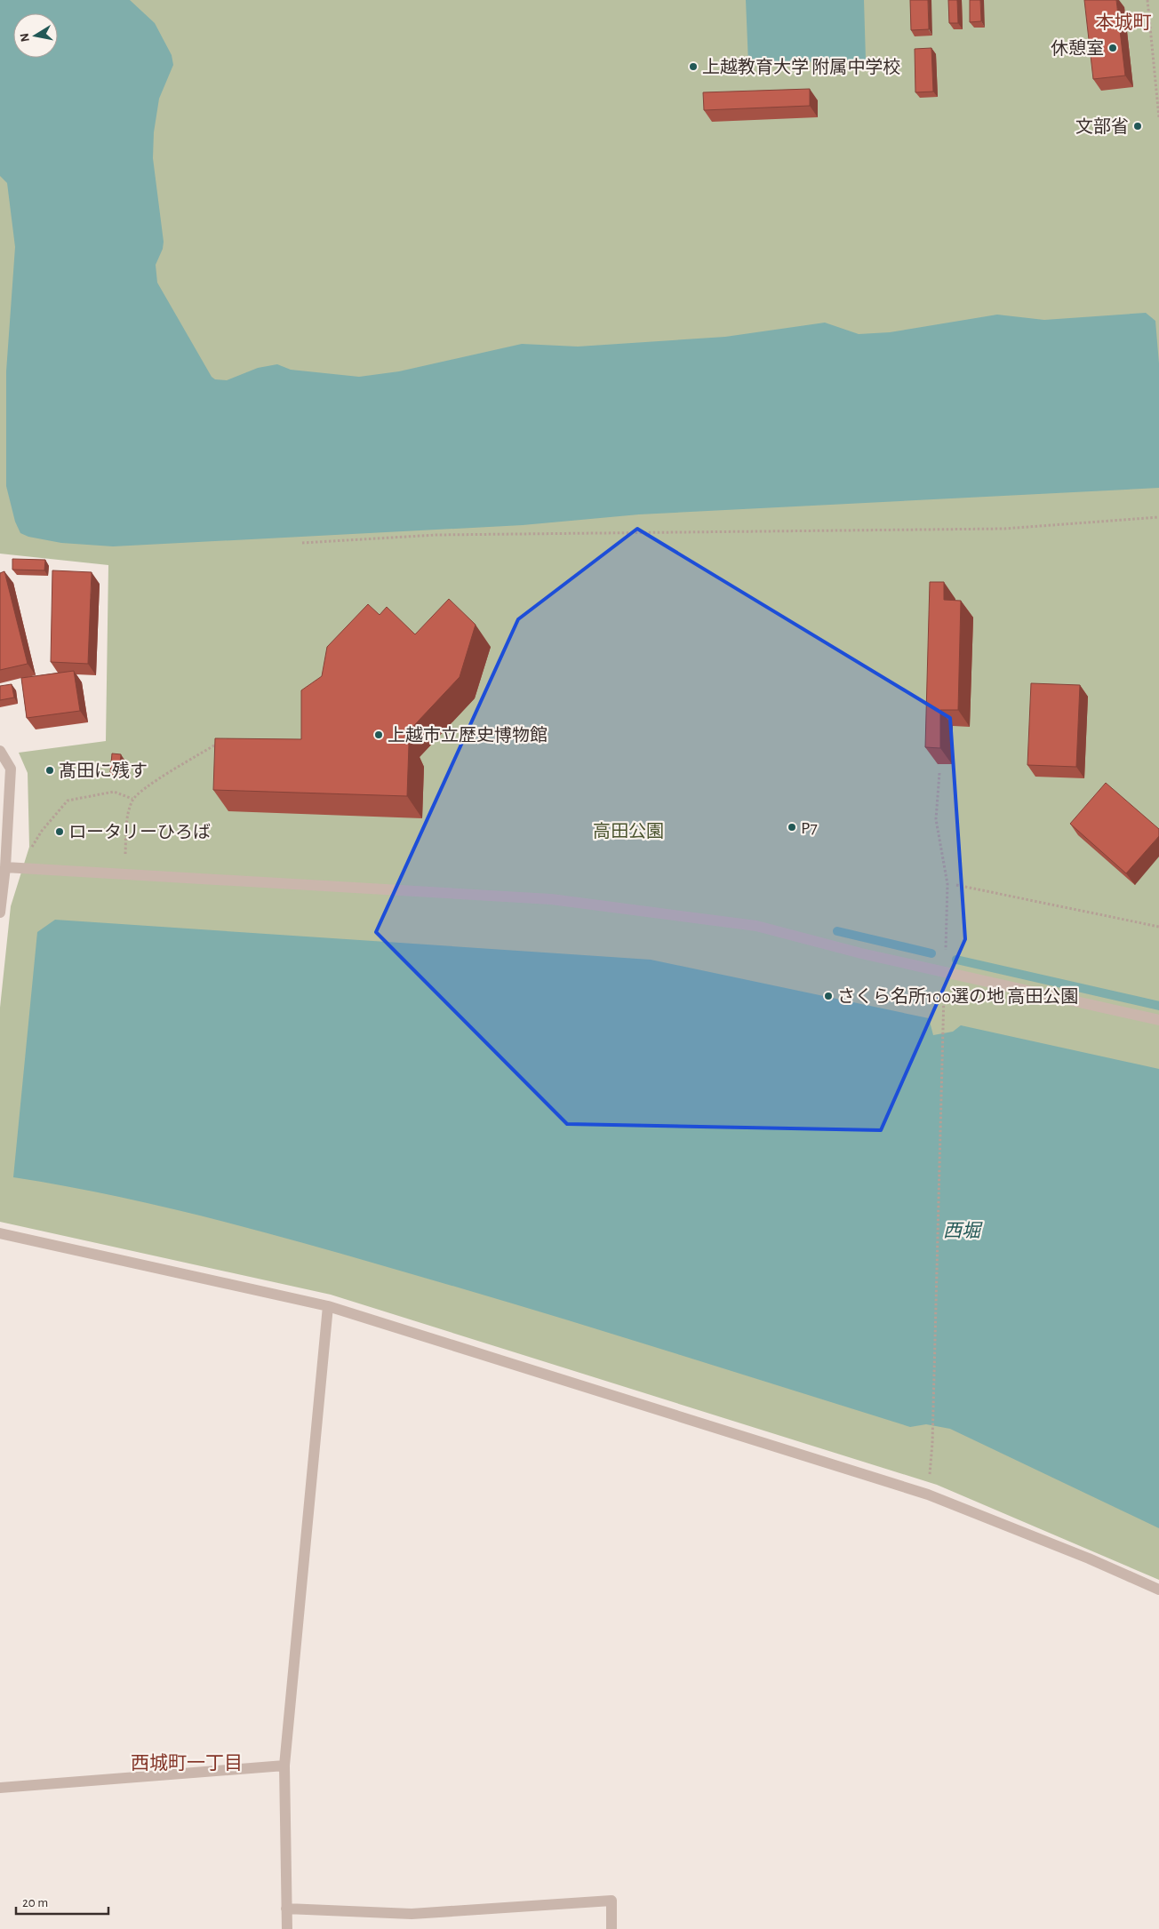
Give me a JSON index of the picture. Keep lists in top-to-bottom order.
{
  "districts": ["本城町", "西城町一丁目"],
  "water": ["西堀"],
  "parks": ["高田公園"],
  "places": [
    "休憩室",
    "上越教育大学 附属中学校",
    "文部省",
    "上越市立歴史博物館",
    "髙田に残す",
    "P7",
    "ロータリーひろば",
    "さくら名所100選の地 高田公園"
  ],
  "scale_bar": "20 m",
  "north": "left"
}
